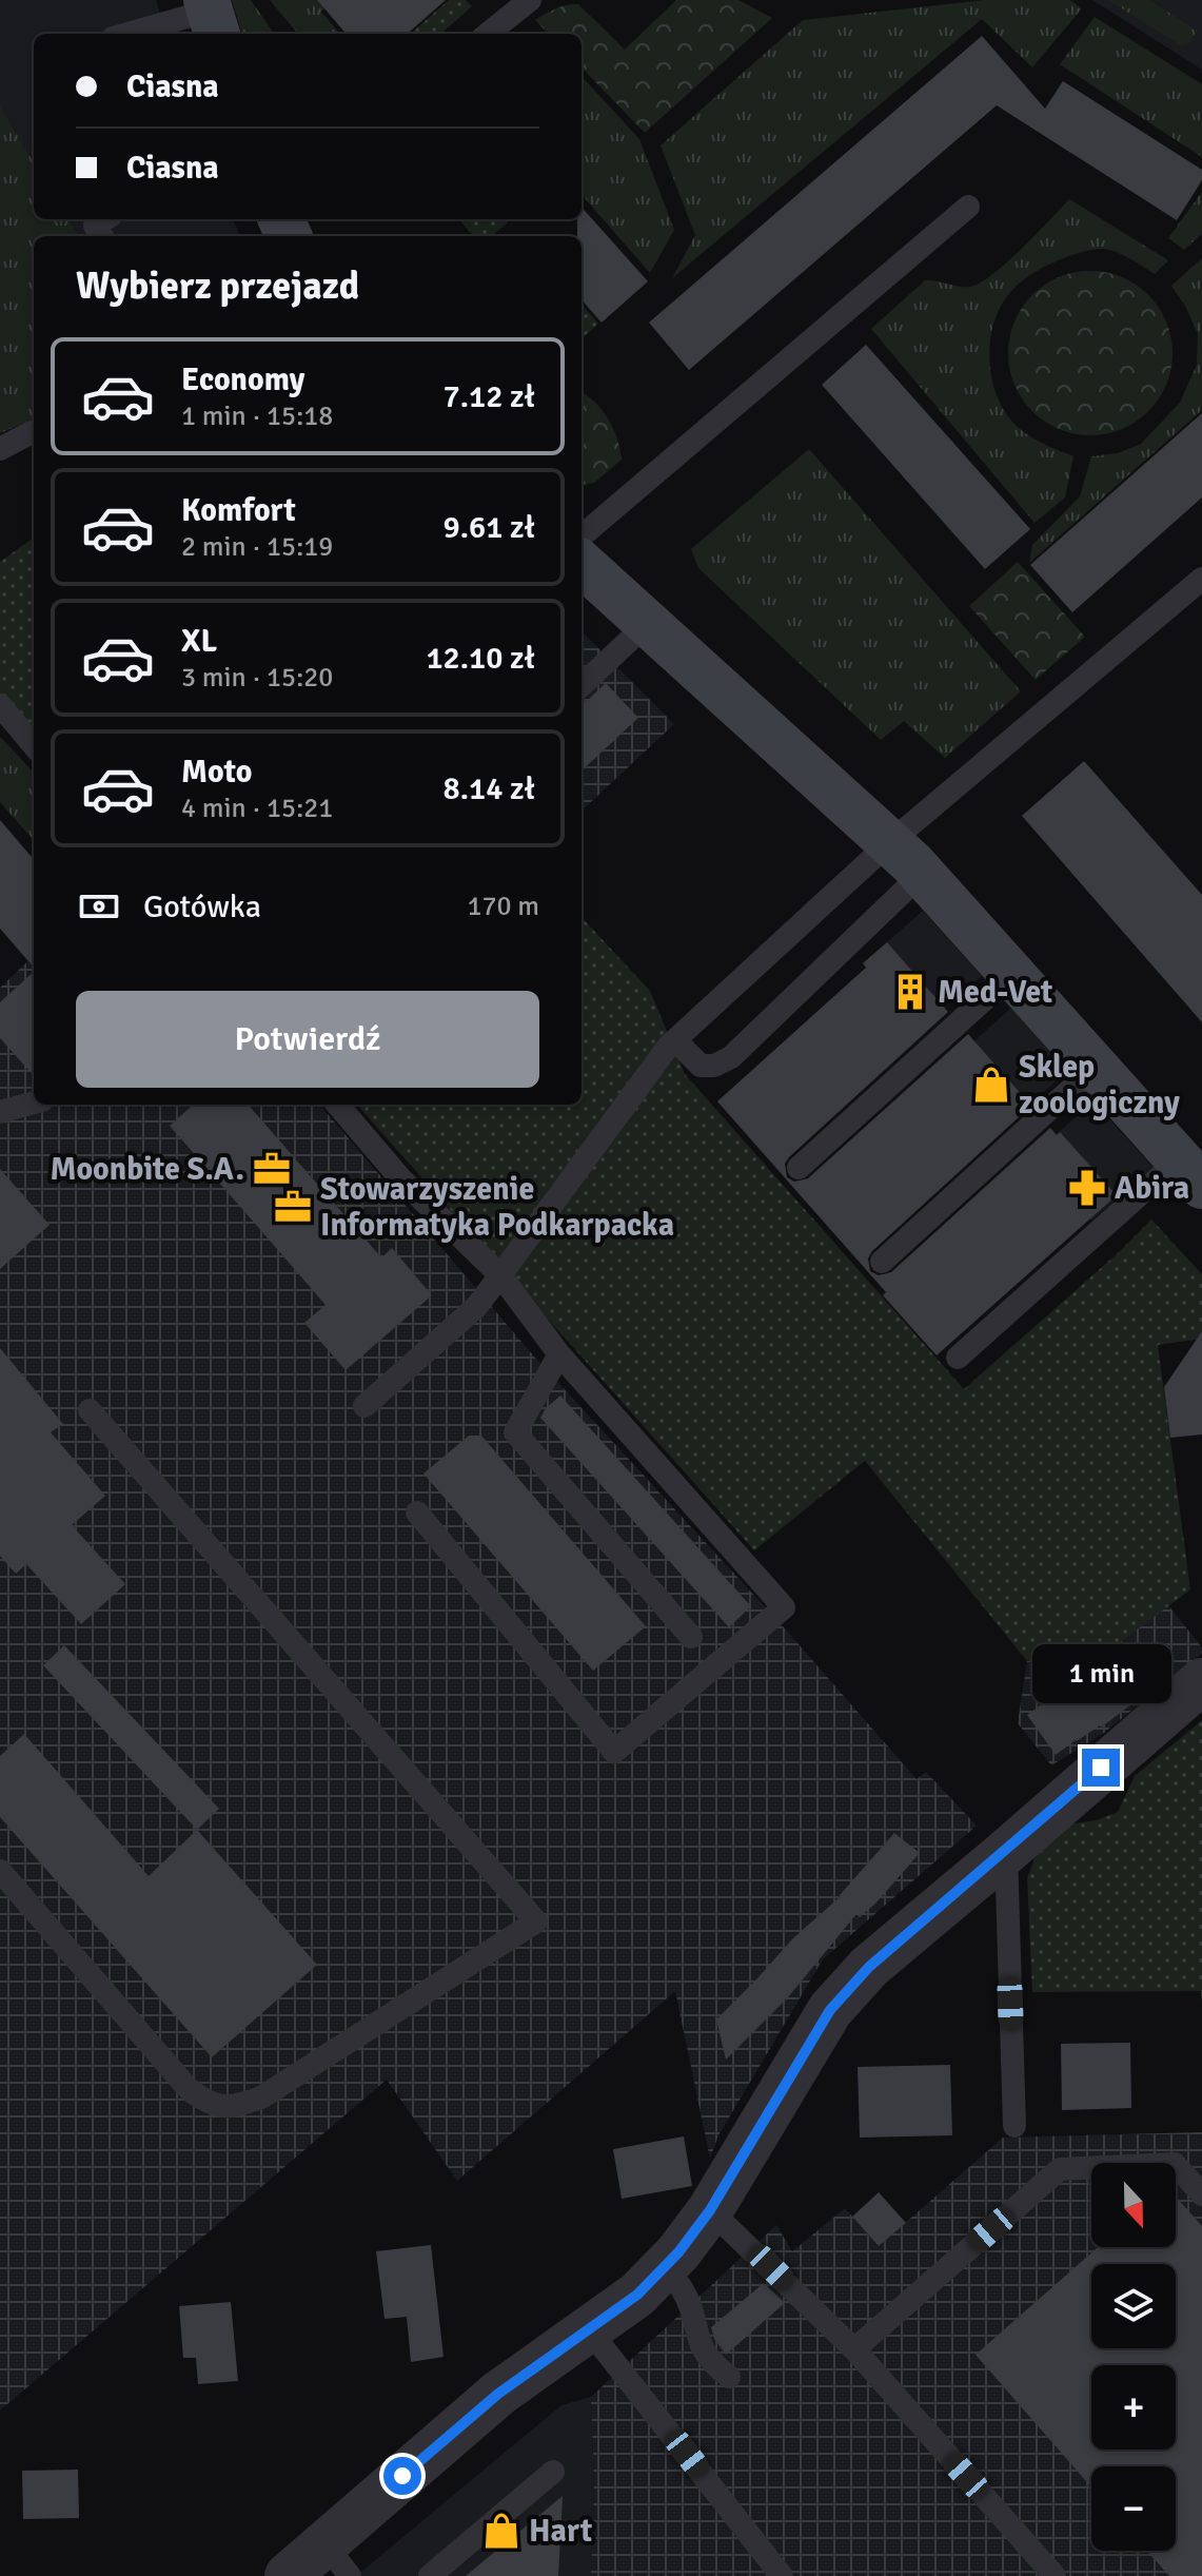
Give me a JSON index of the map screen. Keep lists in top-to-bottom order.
{
  "places": {
    "building": ["Med-Vet"],
    "shop": ["Sklep zoologiczny", "Hart"],
    "office": ["Moonbite S.A.", "Stowarzyszenie Informatyka Podkarpacka"],
    "pharmacy": ["Abira"]
  },
  "north": "bottom",
  "page": {
    "banner": ["Ciasna", "Ciasna"],
    "heading": "Wybierz przejazd",
    "list": [
      {
        "name": "Economy",
        "note": "1 min · 15:18",
        "value": "7.12 zł"
      },
      {
        "name": "Komfort",
        "note": "2 min · 15:19",
        "value": "9.61 zł"
      },
      {
        "name": "XL",
        "note": "3 min · 15:20",
        "value": "12.10 zł"
      },
      {
        "name": "Moto",
        "note": "4 min · 15:21",
        "value": "8.14 zł"
      }
    ],
    "pay": ["Gotówka", "170 m"],
    "buttons": "Potwierdź",
    "bubble": "1 min",
    "map_buttons": ["+", "−"]
  }
}
